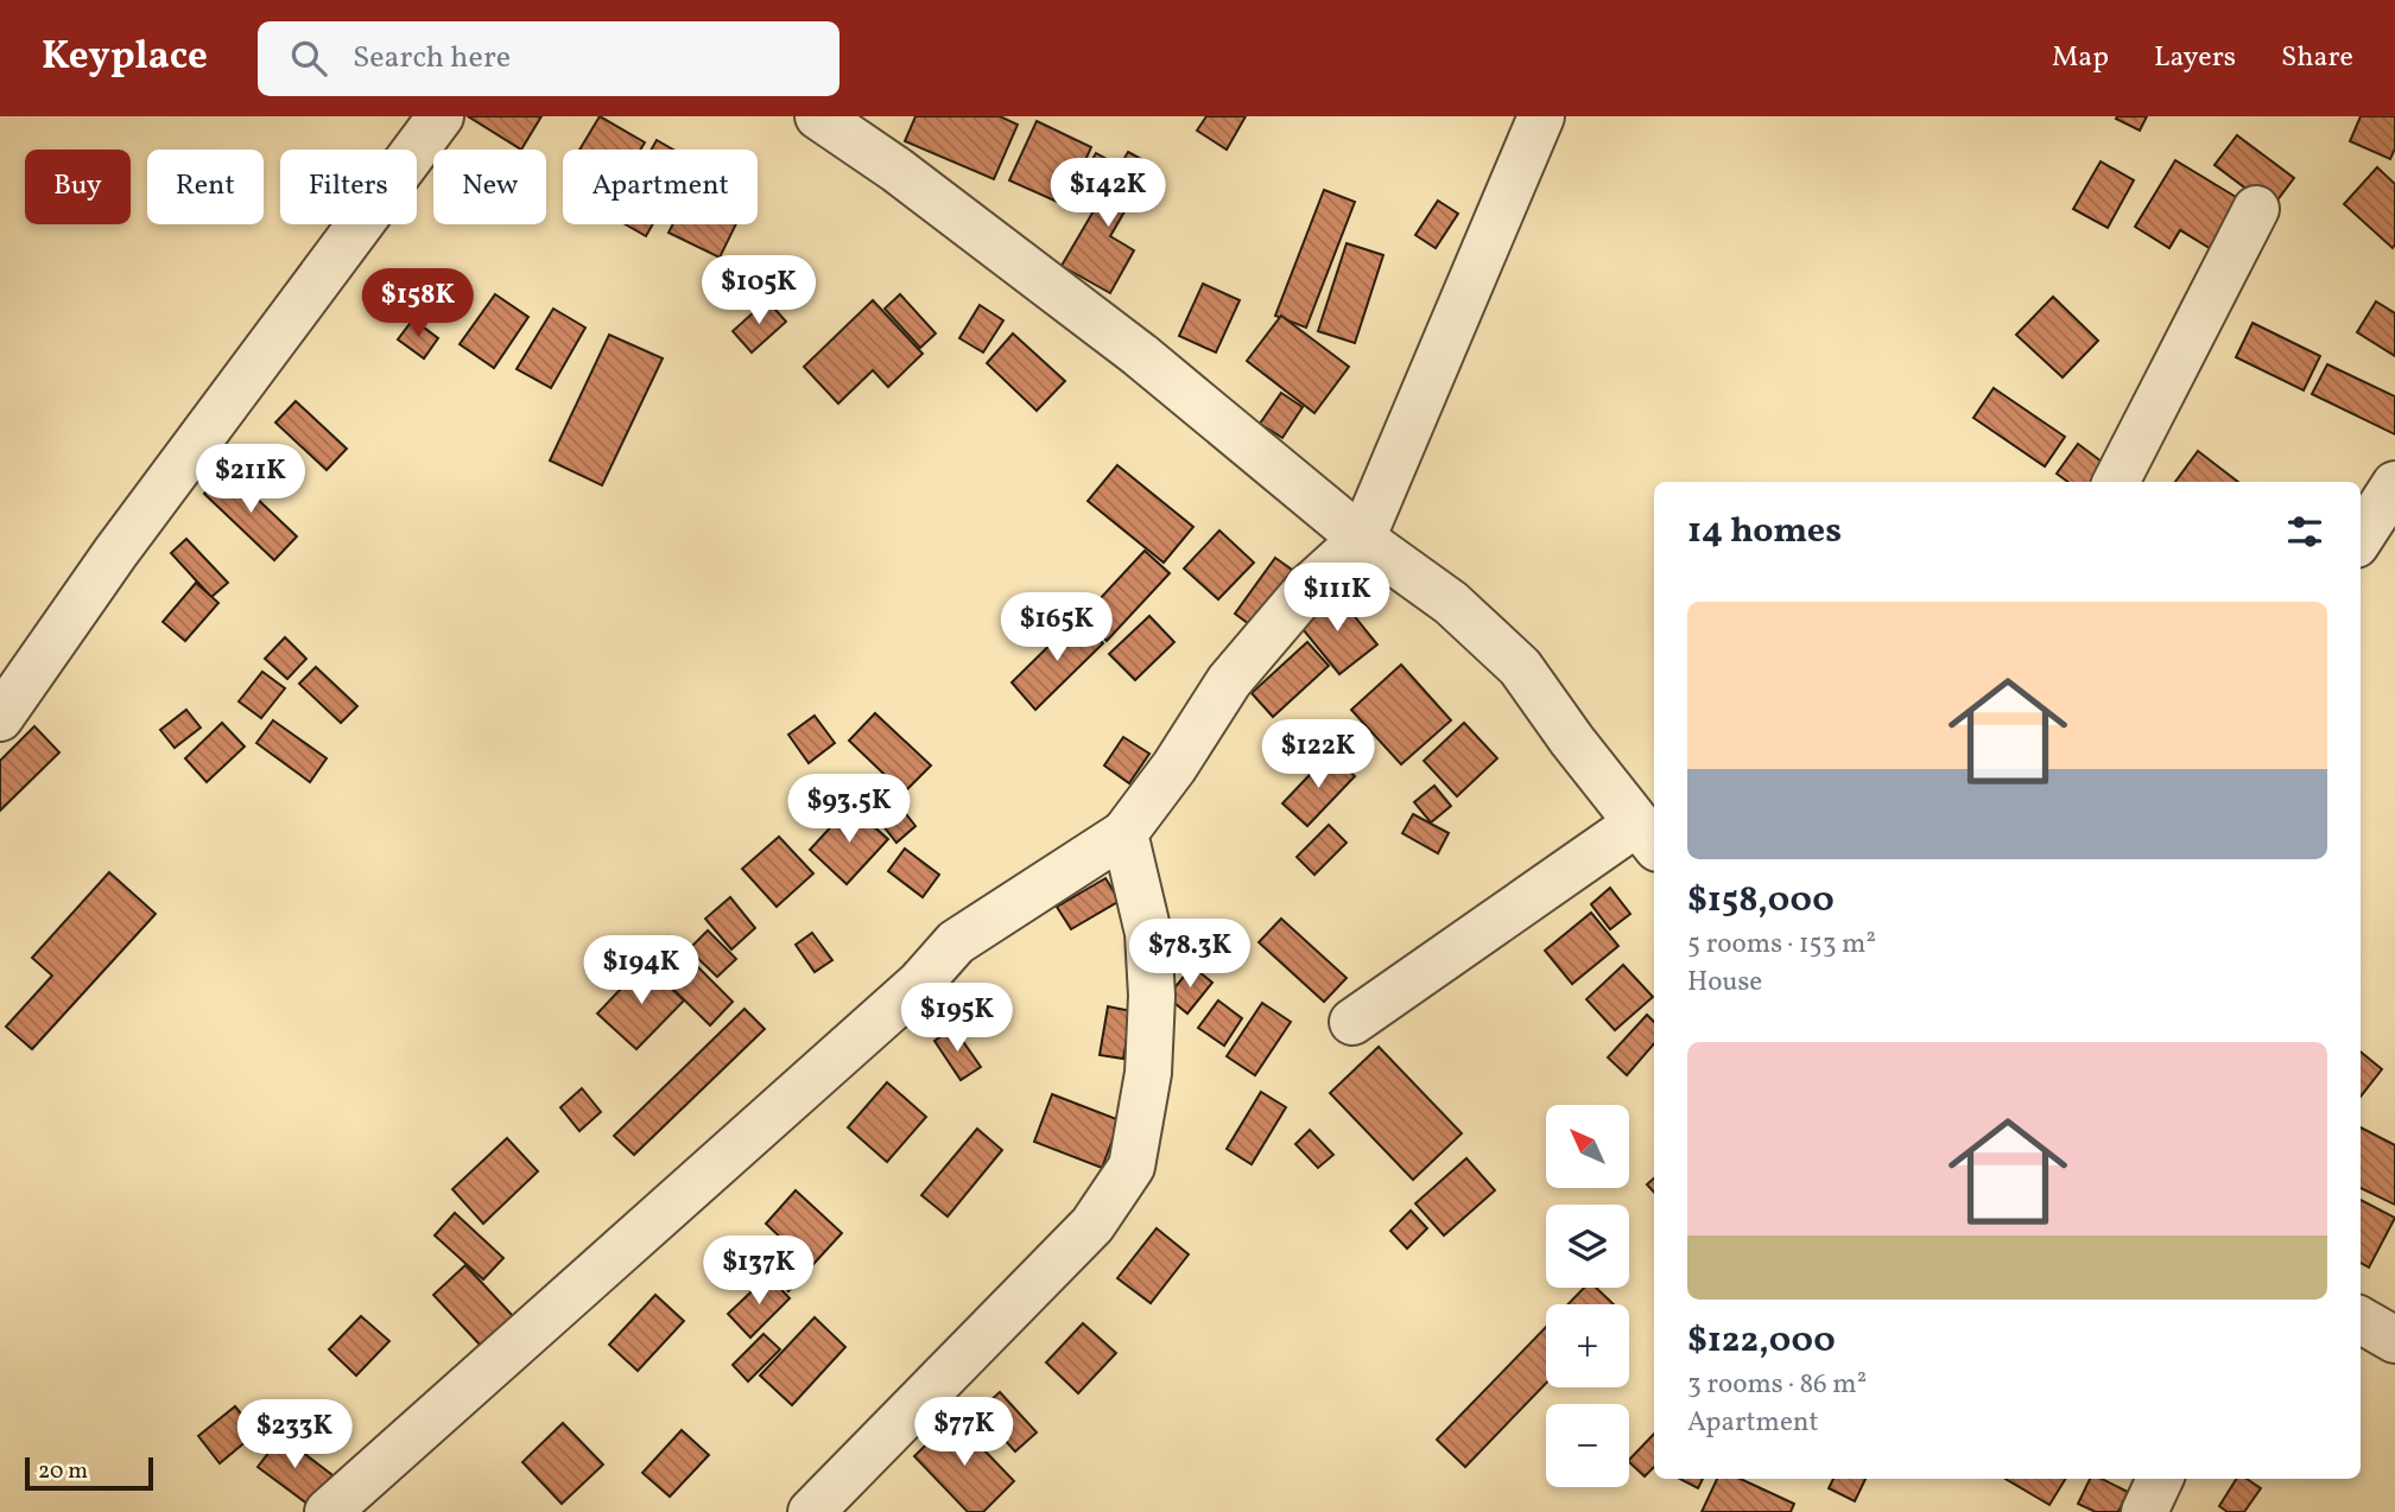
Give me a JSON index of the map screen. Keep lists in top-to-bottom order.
{
  "scale_bar": "20 m",
  "north": "top left",
  "page": {
    "header": "Keyplace",
    "search": "Search here",
    "nav": ["Map", "Layers", "Share"],
    "chip": [
      "Buy",
      "Rent",
      "Filters",
      "New",
      "Apartment"
    ],
    "price": [
      "$142K",
      "$105K",
      "$158K",
      "$211K",
      "$111K",
      "$165K",
      "$122K",
      "$93.5K",
      "$78.3K",
      "$194K",
      "$195K",
      "$137K",
      "$77K",
      "$233K"
    ],
    "heading": "14 homes",
    "list": [
      {
        "name": "$158,000",
        "note": "5 rooms · 153 m² · House"
      },
      {
        "name": "$122,000",
        "note": "3 rooms · 86 m² · Apartment"
      }
    ],
    "map_buttons": ["+", "−"],
    "scale": "20 m"
  }
}
